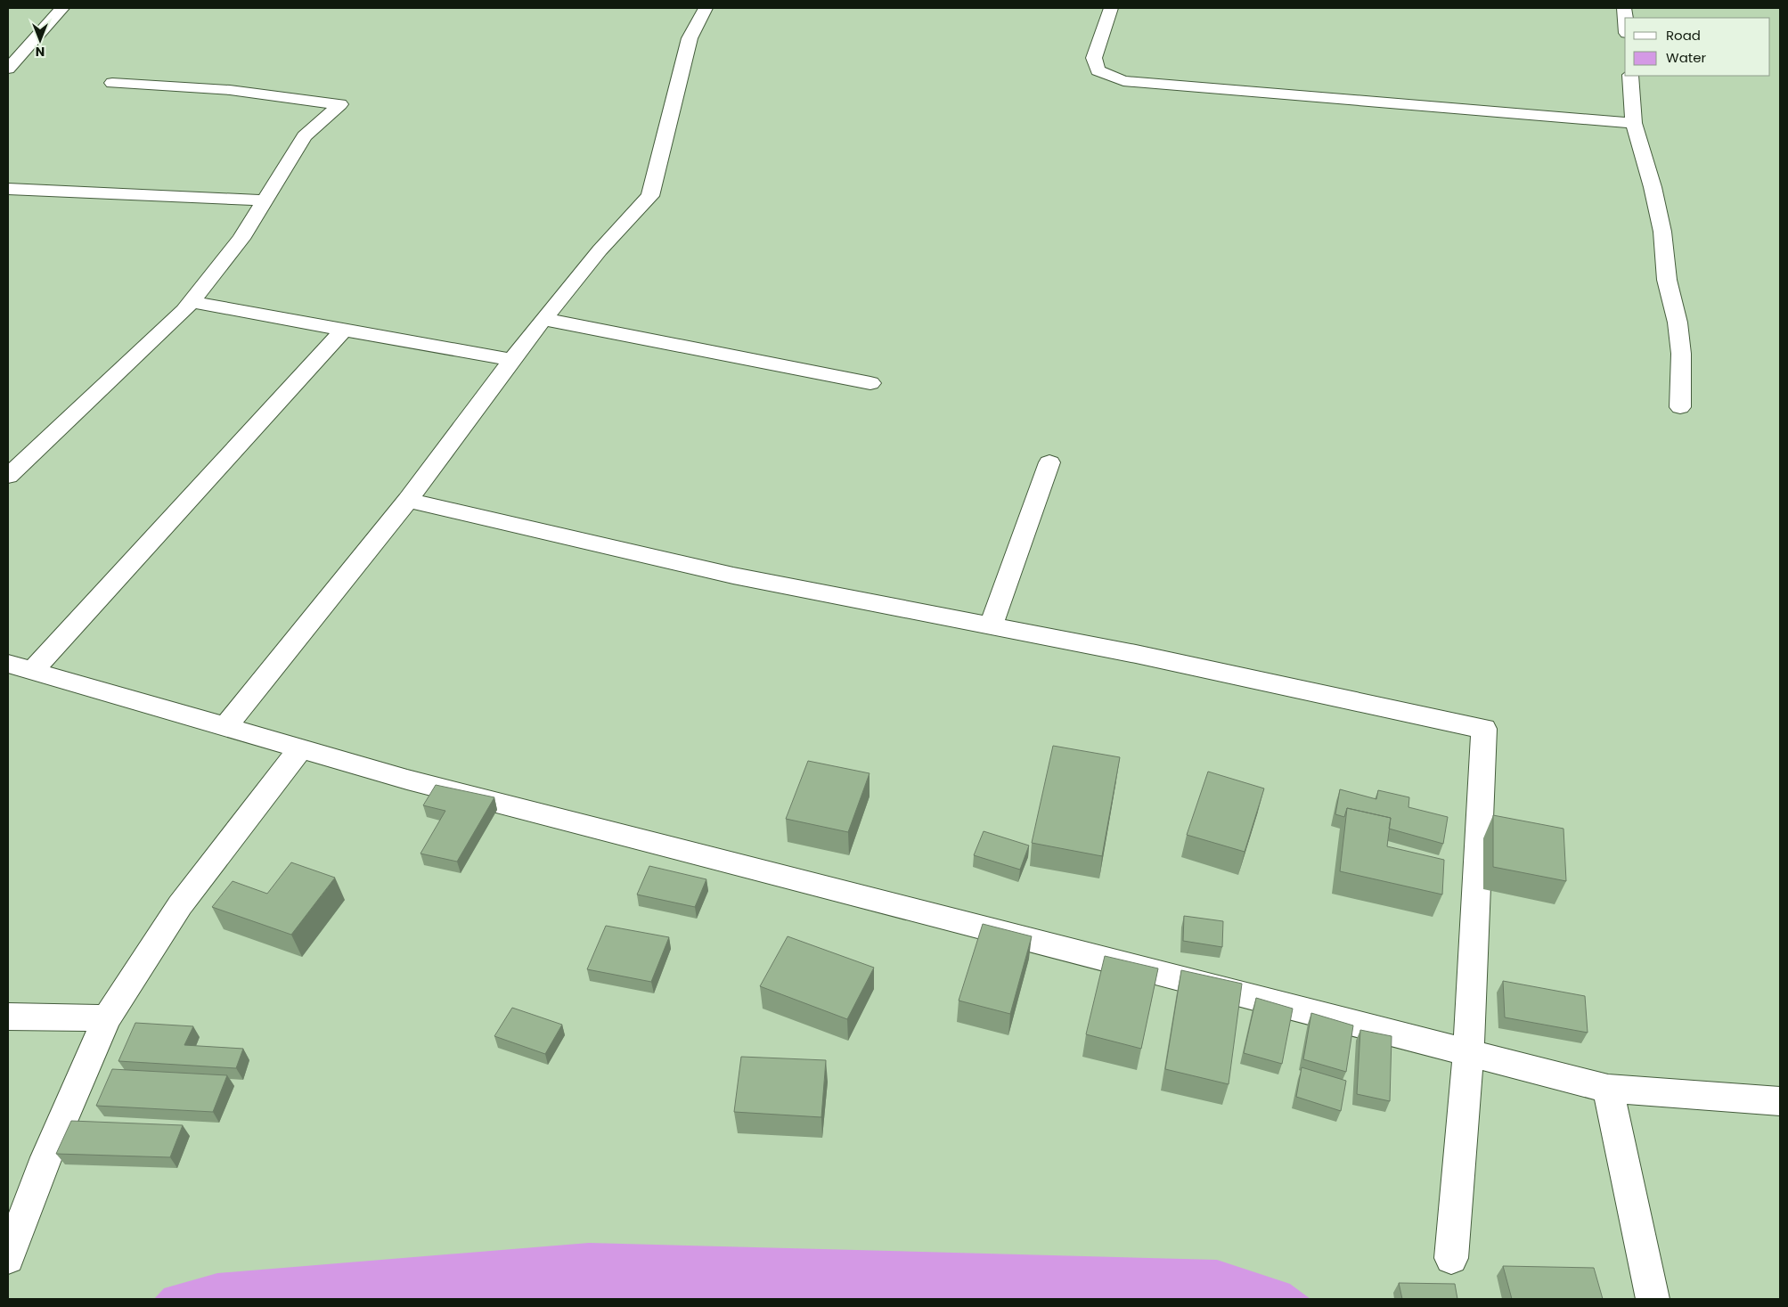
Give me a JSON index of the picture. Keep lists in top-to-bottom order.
{
  "legend": ["Road", "Water"],
  "north": "bottom"
}
